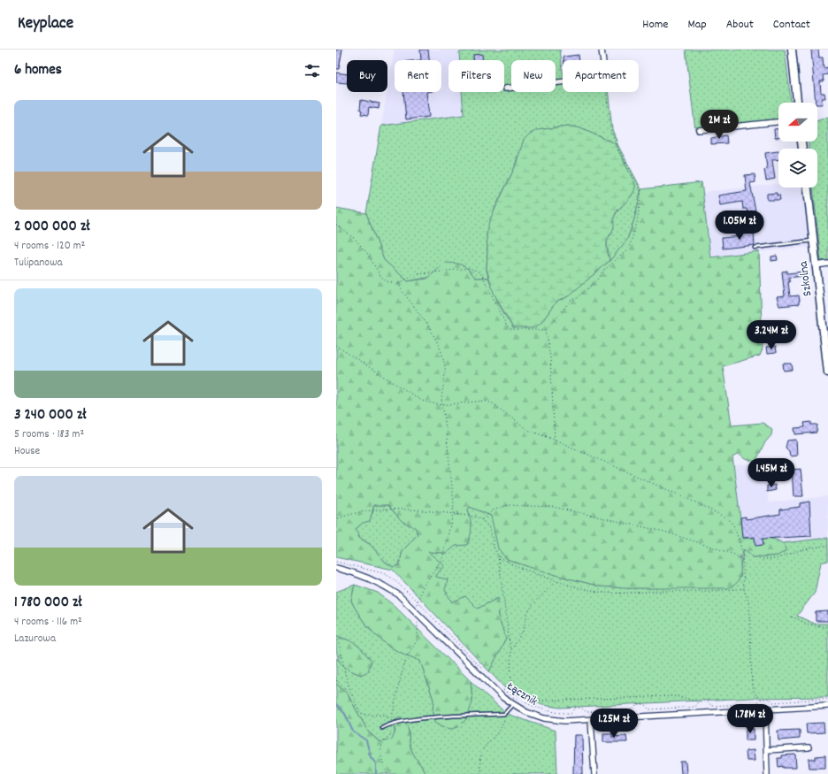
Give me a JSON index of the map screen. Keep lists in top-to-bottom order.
{
  "streets": {
    "street": ["Szkolna", "Łącznik"]
  },
  "north": "left",
  "page": {
    "header": "Keyplace",
    "nav": [
      "Home",
      "Map",
      "About",
      "Contact"
    ],
    "heading": "6 homes",
    "chip": [
      "Buy",
      "Rent",
      "Filters",
      "New",
      "Apartment"
    ],
    "list": [
      {
        "name": "2 000 000 zł",
        "note": "4 rooms · 120 m² · Tulipanowa"
      },
      {
        "name": "3 240 000 zł",
        "note": "5 rooms · 183 m² · House"
      },
      {
        "name": "1 780 000 zł",
        "note": "4 rooms · 116 m² · Lazurowa"
      }
    ],
    "price": [
      "2M zł",
      "1.05M zł",
      "3.24M zł",
      "1.45M zł",
      "1.78M zł",
      "1.25M zł"
    ]
  }
}
